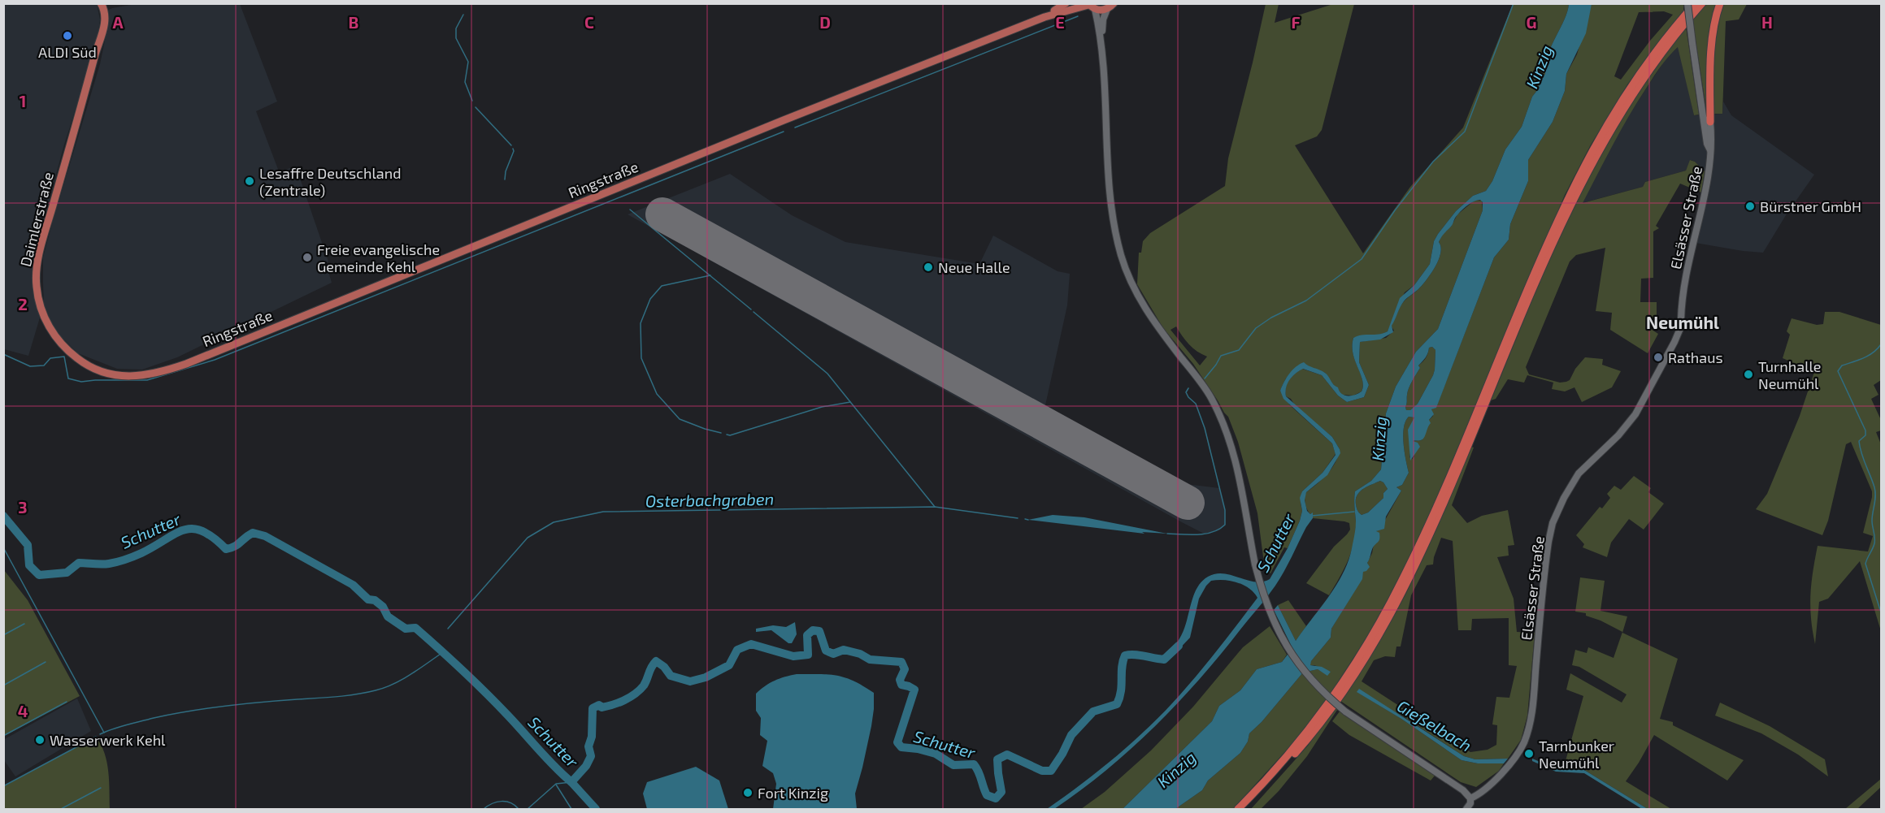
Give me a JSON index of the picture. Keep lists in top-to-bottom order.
{
  "streets": {
    "main road": ["Ringstraße", "Daimlerstraße"],
    "street": ["Elsässer Straße"]
  },
  "crossings": [
    ["Ringstraße", "Daimlerstraße"]
  ],
  "districts": ["Neumühl"],
  "water": [
    "Kinzig",
    "Osterbachgraben",
    "Schutter",
    "Gießelbach"
  ],
  "places": [
    "ALDI Süd",
    "Lesaffre Deutschland (Zentrale)",
    "Bürstner GmbH",
    "Freie evangelische Gemeinde Kehl",
    "Neue Halle",
    "Rathaus",
    "Turnhalle Neumühl",
    "Wasserwerk Kehl",
    "Tarnbunker Neumühl",
    "Fort Kinzig"
  ],
  "grid": {
    "columns": [
      "A",
      "B",
      "C",
      "D",
      "E",
      "F",
      "G",
      "H"
    ],
    "rows": [
      "1",
      "2",
      "3",
      "4"
    ]
  }
}
